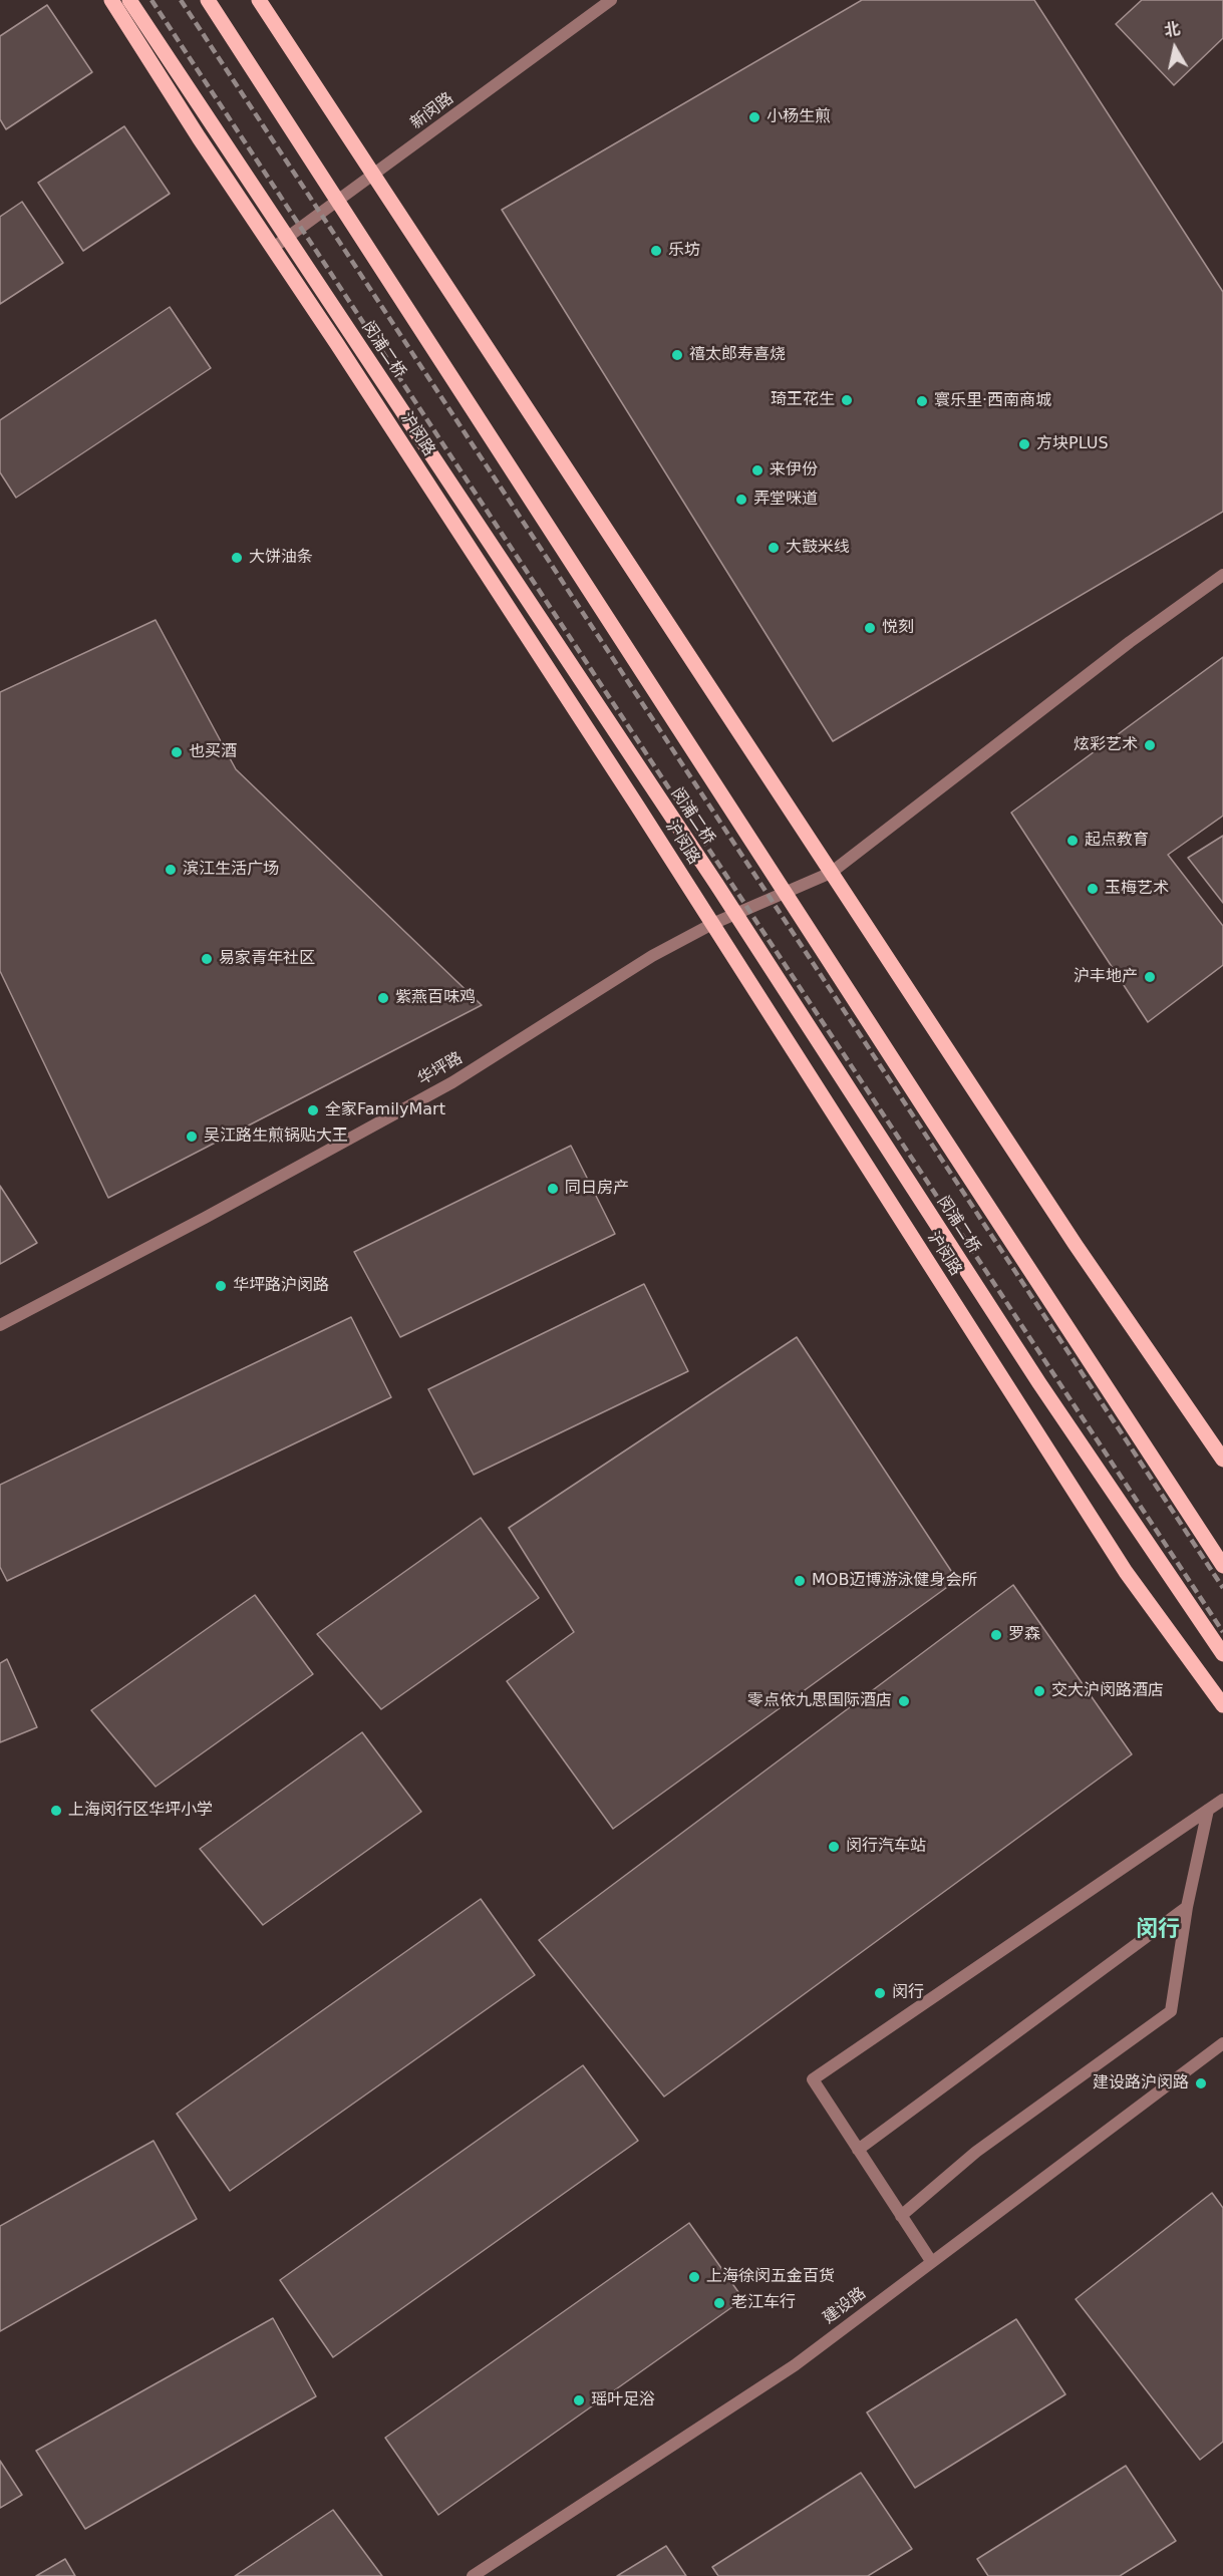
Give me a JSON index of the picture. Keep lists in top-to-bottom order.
{
  "streets": {
    "main road": ["闵浦二桥", "沪闵路"],
    "street": ["新闵路", "华坪路", "建设路"]
  },
  "crossings": [
    ["新闵路", "沪闵路"],
    ["沪闵路", "华坪路"]
  ],
  "districts": ["闵行"],
  "places": [
    "小杨生煎",
    "乐坊",
    "禧太郎寿喜烧",
    "琦王花生",
    "寰乐里·西南商城",
    "方块PLUS",
    "来伊份",
    "弄堂咪道",
    "大鼓米线",
    "大饼油条",
    "悦刻",
    "炫彩艺术",
    "也买酒",
    "起点教育",
    "滨江生活广场",
    "玉梅艺术",
    "易家青年社区",
    "沪丰地产",
    "紫燕百味鸡",
    "全家FamilyMart",
    "吴江路生煎锅贴大王",
    "同日房产",
    "华坪路沪闵路",
    "MOB迈博游泳健身会所",
    "罗森",
    "交大沪闵路酒店",
    "零点依九思国际酒店",
    "上海闵行区华坪小学",
    "闵行汽车站",
    "闵行",
    "建设路沪闵路",
    "上海徐闵五金百货",
    "老江车行",
    "瑶叶足浴"
  ],
  "north": "top"
}
